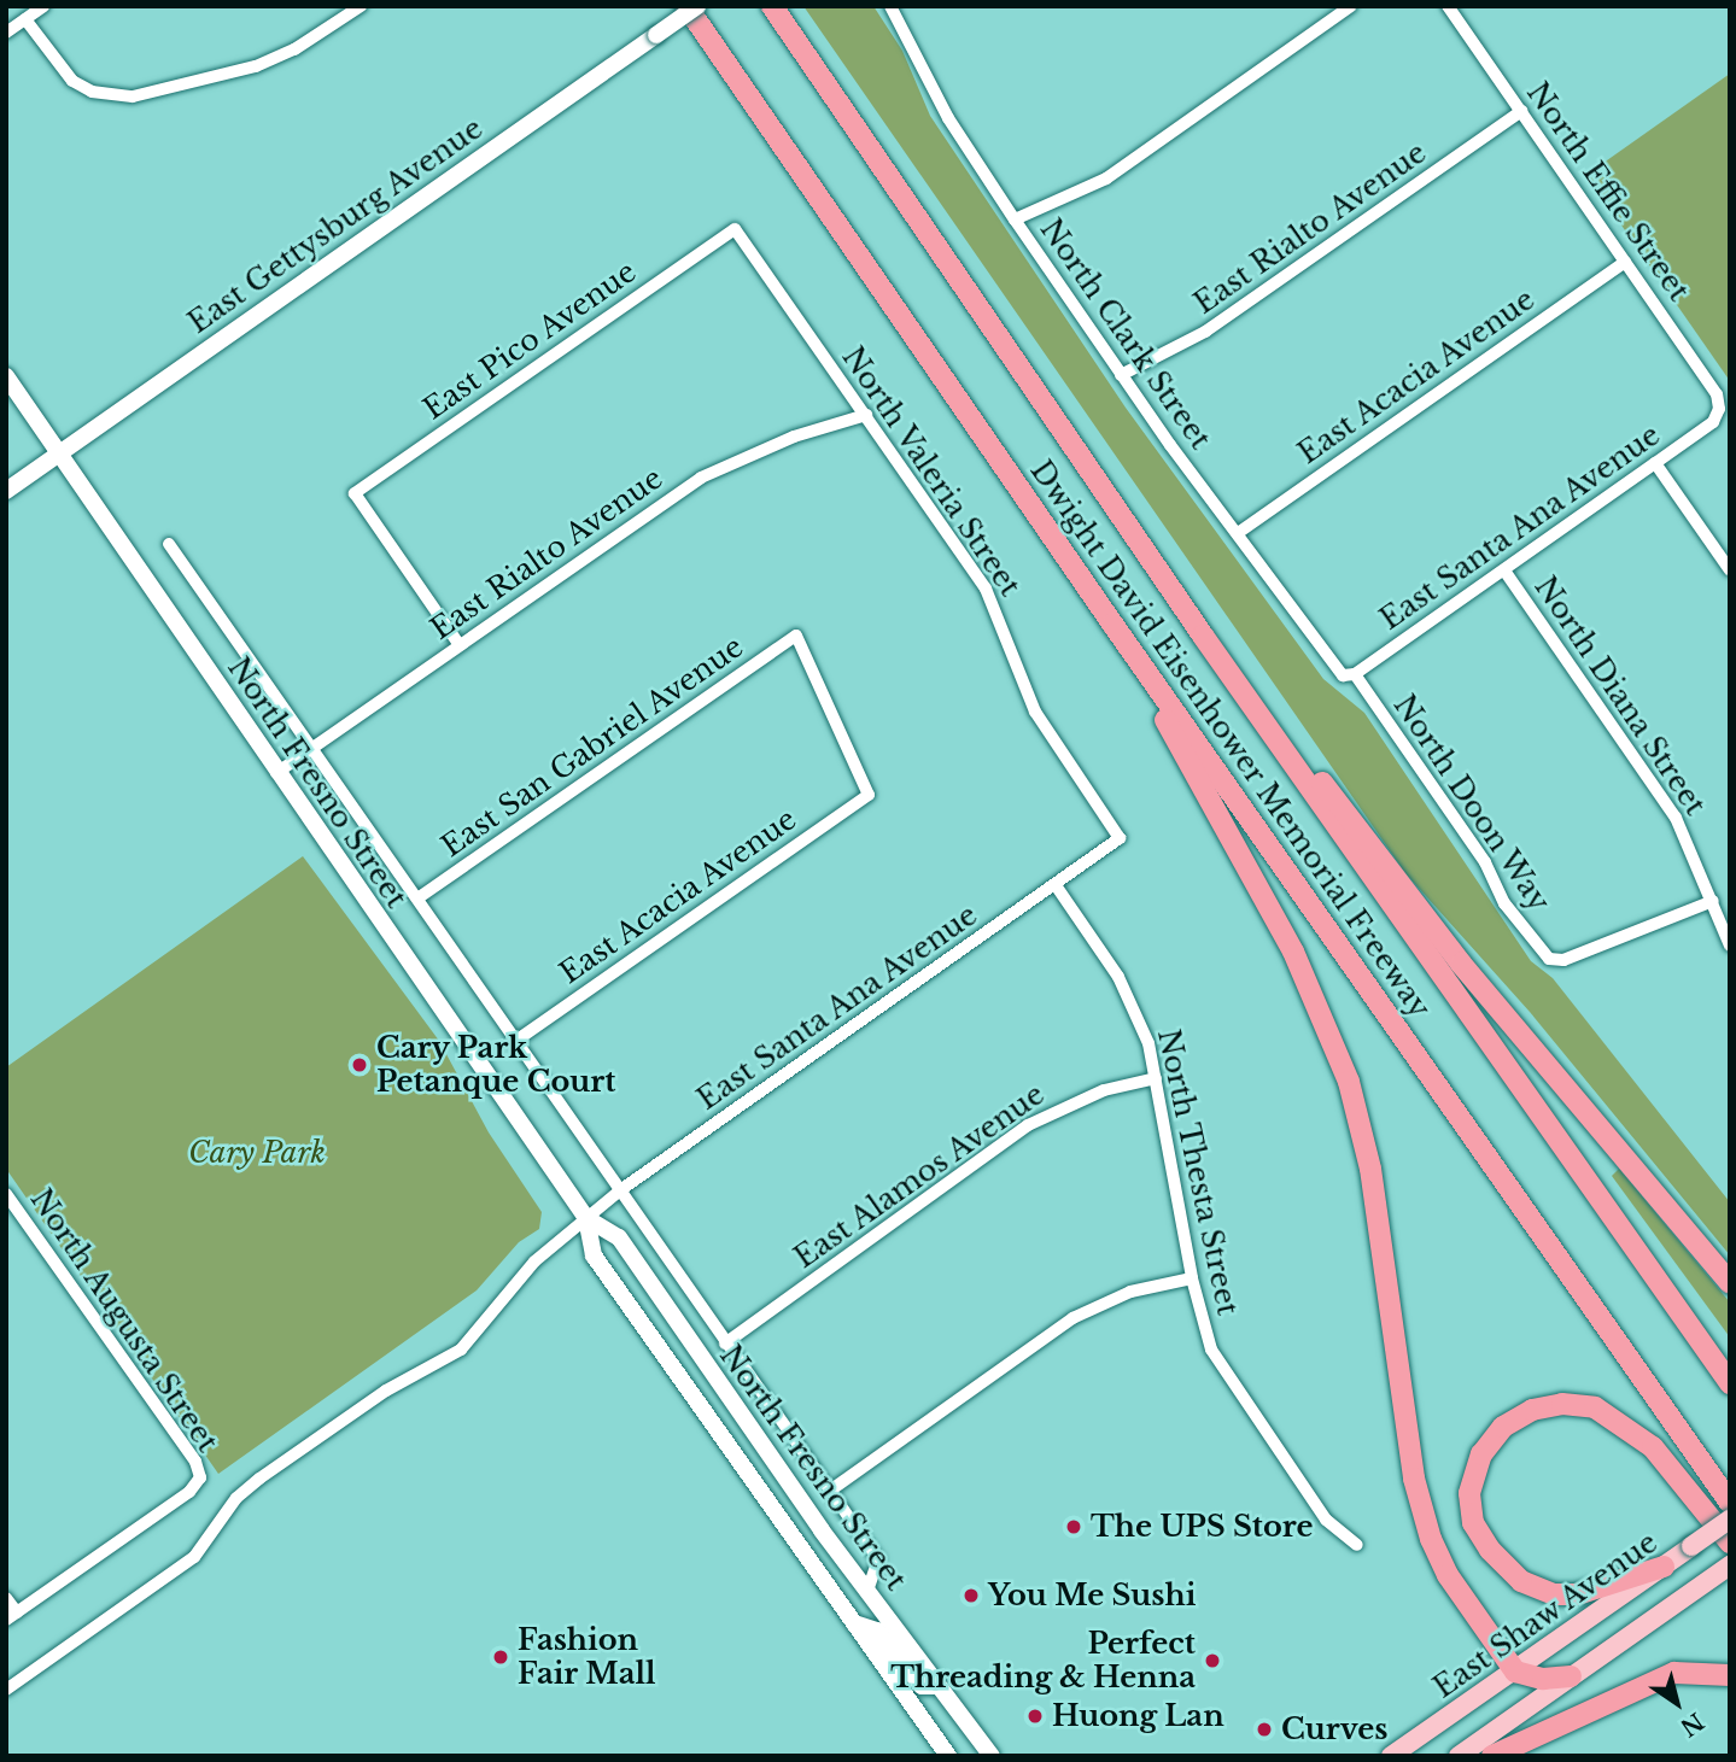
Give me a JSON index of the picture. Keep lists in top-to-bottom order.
{
  "streets": {
    "highway": ["Dwight David Eisenhower Memorial Freeway"],
    "main road": ["East Gettysburg Avenue", "North Fresno Street", "East Shaw Avenue"],
    "street": [
      "North Effie Street",
      "East Rialto Avenue",
      "North Clark Street",
      "East Pico Avenue",
      "East Acacia Avenue",
      "North Valeria Street",
      "East Santa Ana Avenue",
      "North Diana Street",
      "East San Gabriel Avenue",
      "North Doon Way",
      "North Thesta Street",
      "East Alamos Avenue",
      "North Augusta Street"
    ]
  },
  "crossings": [
    ["North Effie Street", "East Rialto Avenue"],
    ["North Effie Street", "East Acacia Avenue"],
    ["North Effie Street", "East Santa Ana Avenue"],
    ["East Gettysburg Avenue", "North Fresno Street"],
    ["East Rialto Avenue", "North Clark Street"],
    ["East Rialto Avenue", "East Pico Avenue"],
    ["East Rialto Avenue", "North Valeria Street"],
    ["East Rialto Avenue", "North Fresno Street"],
    ["North Clark Street", "East Acacia Avenue"],
    ["North Clark Street", "East Santa Ana Avenue"],
    ["North Clark Street", "North Doon Way"],
    ["East Pico Avenue", "North Valeria Street"],
    ["East Acacia Avenue", "East San Gabriel Avenue"],
    ["North Valeria Street", "East Santa Ana Avenue"],
    ["East Santa Ana Avenue", "North Diana Street"],
    ["East Santa Ana Avenue", "North Fresno Street"],
    ["East Santa Ana Avenue", "North Doon Way"],
    ["East Santa Ana Avenue", "North Thesta Street"],
    ["North Diana Street", "North Doon Way"],
    ["North Thesta Street", "East Alamos Avenue"]
  ],
  "parks": ["Cary Park"],
  "places": [
    "Cary Park Petanque Court",
    "The UPS Store",
    "You Me Sushi",
    "Fashion Fair Mall",
    "Perfect Threading & Henna",
    "Huong Lan",
    "Curves"
  ],
  "north": "bottom right"
}
